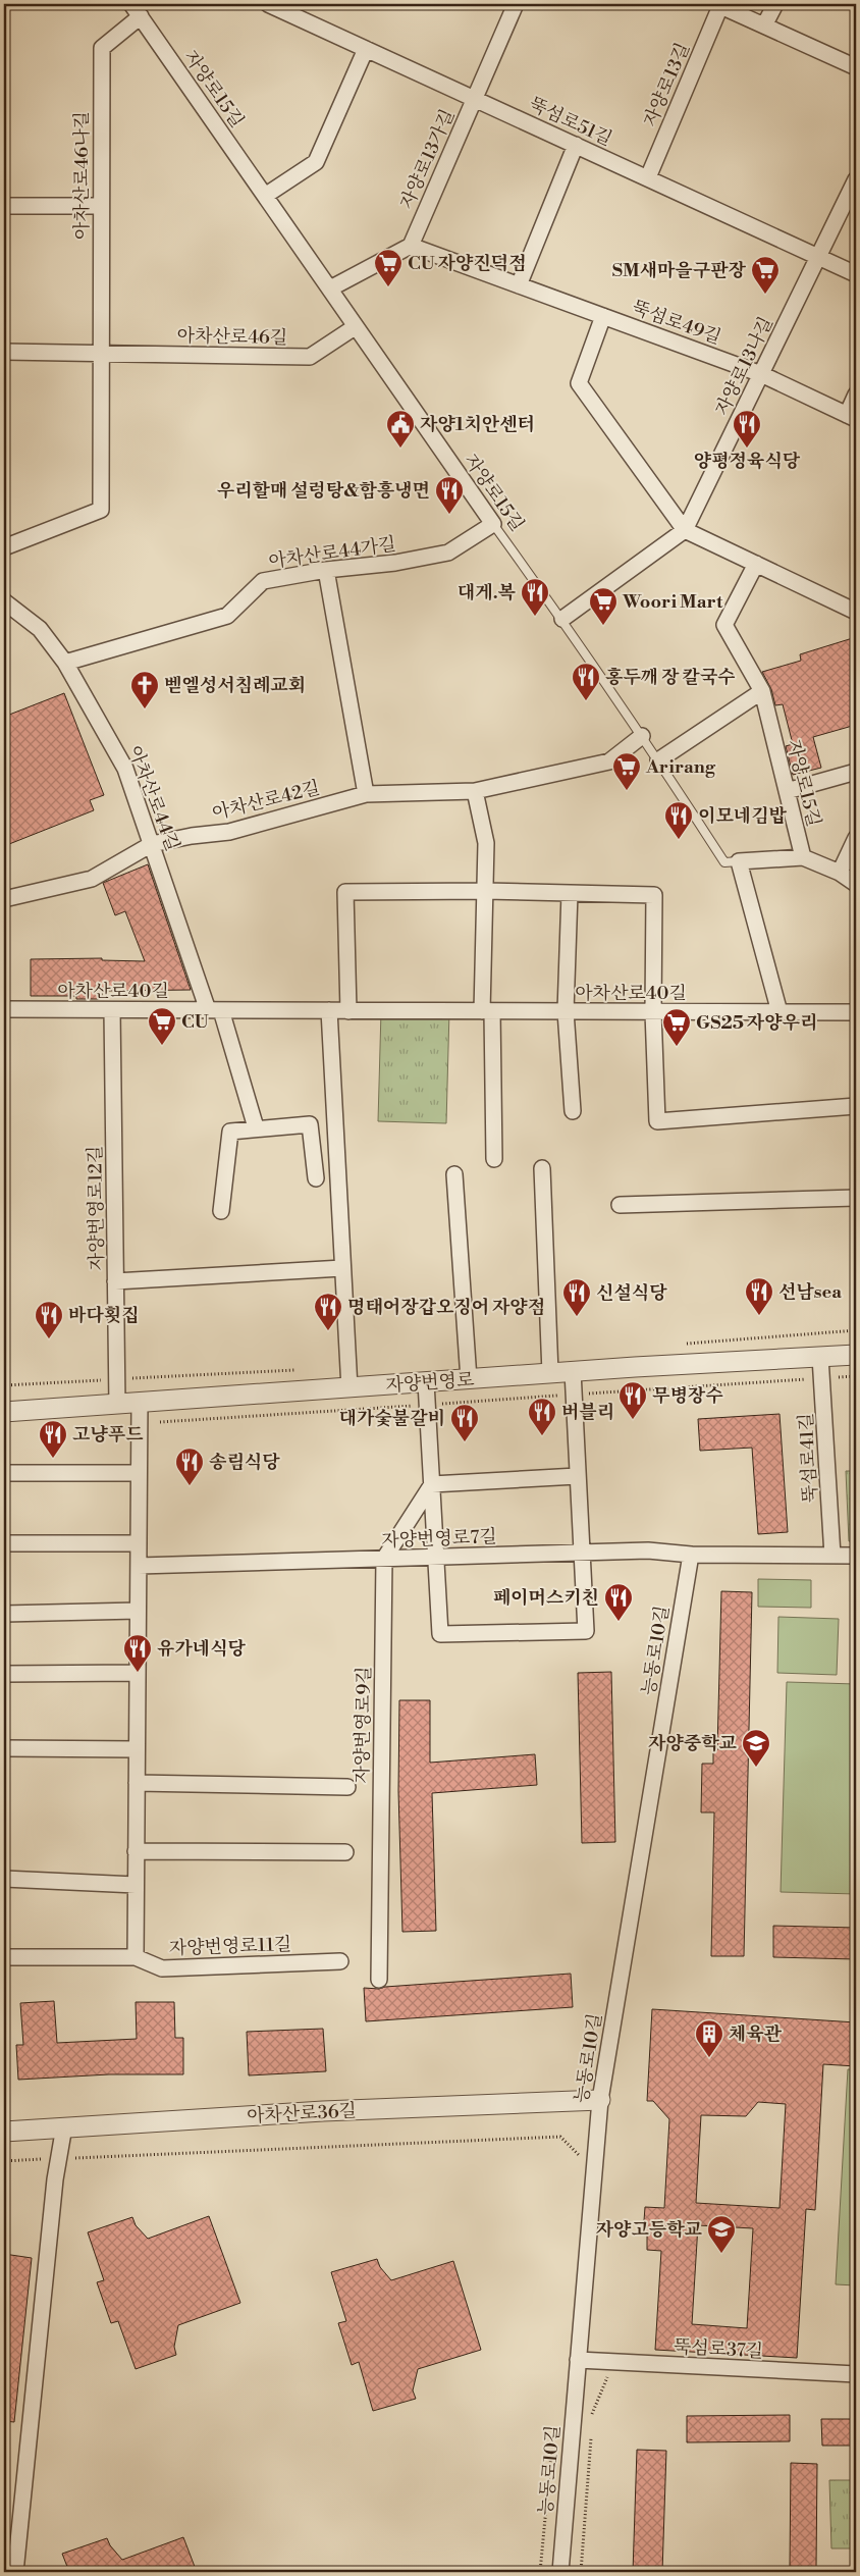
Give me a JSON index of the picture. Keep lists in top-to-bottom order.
{
  "streets": {
    "street": [
      "자양로13길",
      "자양로15길",
      "뚝섬로51길",
      "자양로13가길",
      "아차산로46나길",
      "뚝섬로49길",
      "아차산로46길",
      "자양로13나길",
      "아차산로44가길",
      "아차산로44길",
      "아차산로42길",
      "아차산로40길",
      "자양번영로12길",
      "자양번영로",
      "뚝섬로41길",
      "자양번영로7길",
      "능동로10길",
      "자양번영로9길",
      "자양번영로11길",
      "아차산로36길",
      "뚝섬로37길"
    ]
  },
  "crossings": [
    ["자양로13길", "뚝섬로51길"],
    ["자양로15길", "아차산로46나길"],
    ["자양로15길", "아차산로46길"],
    ["자양로15길", "자양로13나길"],
    ["자양로15길", "아차산로44가길"],
    ["자양로15길", "아차산로42길"],
    ["뚝섬로51길", "자양로13가길"],
    ["뚝섬로51길", "자양로13나길"],
    ["자양로13가길", "뚝섬로49길"],
    ["아차산로46나길", "아차산로46길"],
    ["뚝섬로49길", "자양로13나길"],
    ["아차산로44가길", "아차산로44길"],
    ["아차산로44길", "아차산로42길"],
    ["아차산로44길", "아차산로40길"],
    ["아차산로40길", "자양번영로12길"],
    ["자양번영로12길", "자양번영로"],
    ["자양번영로", "뚝섬로41길"],
    ["자양번영로7길", "능동로10길"],
    ["자양번영로7길", "자양번영로9길"],
    ["능동로10길", "아차산로36길"],
    ["능동로10길", "뚝섬로37길"]
  ],
  "places": {
    "supermarket": [
      "CU 자양진덕점",
      "SM새마을구판장",
      "Woori Mart",
      "Arirang",
      "CU",
      "GS25 자양우리"
    ],
    "public building": ["자양1치안센터"],
    "restaurant": [
      "양평정육식당",
      "우리할매 설렁탕&함흥냉면",
      "대게.복",
      "홍두깨 장 칼국수",
      "이모네김밥",
      "선남sea",
      "신설식당",
      "명태어장갑오징어 자양점",
      "바다횟집",
      "무병장수",
      "버블리",
      "대가숯불갈비",
      "고냥푸드",
      "송림식당",
      "페이머스키친",
      "유가네식당"
    ],
    "church": ["벧엘성서침례교회"],
    "school or university": ["자양중학교", "자양고등학교"],
    "building": ["체육관"]
  }
}
